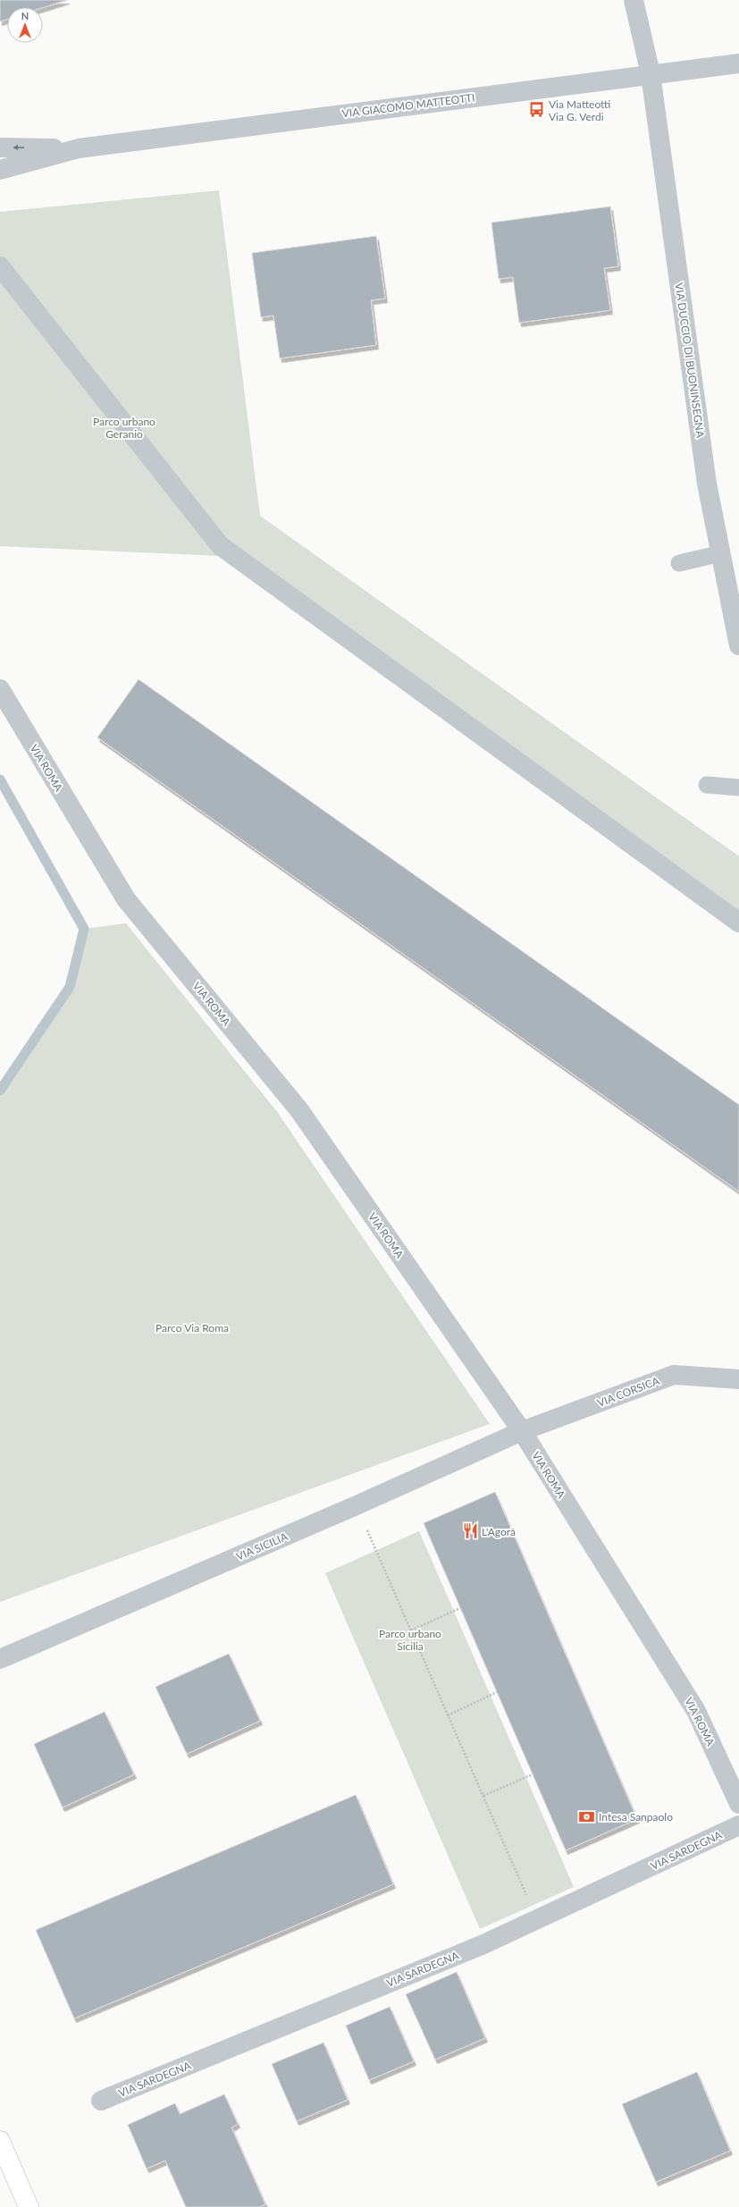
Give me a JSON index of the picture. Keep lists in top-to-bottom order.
{
  "streets": {
    "street": [
      "VIA GIACOMO MATTEOTTI",
      "VIA DUCCIO DI BUONINSEGNA",
      "VIA ROMA",
      "VIA CORSICA",
      "VIA SICILIA",
      "VIA SARDEGNA"
    ]
  },
  "crossings": [
    ["VIA GIACOMO MATTEOTTI", "VIA DUCCIO DI BUONINSEGNA"],
    ["VIA ROMA", "VIA CORSICA"],
    ["VIA ROMA", "VIA SICILIA"],
    ["VIA CORSICA", "VIA SICILIA"]
  ],
  "parks": ["Parco urbano Geranio", "Parco Via Roma", "Parco urbano Sicilia"],
  "places": {
    "bus stop": ["Via Matteotti Via G. Verdi"],
    "restaurant": ["L'Agorà"],
    "bank": ["Intesa Sanpaolo"]
  },
  "north": "top"
}
